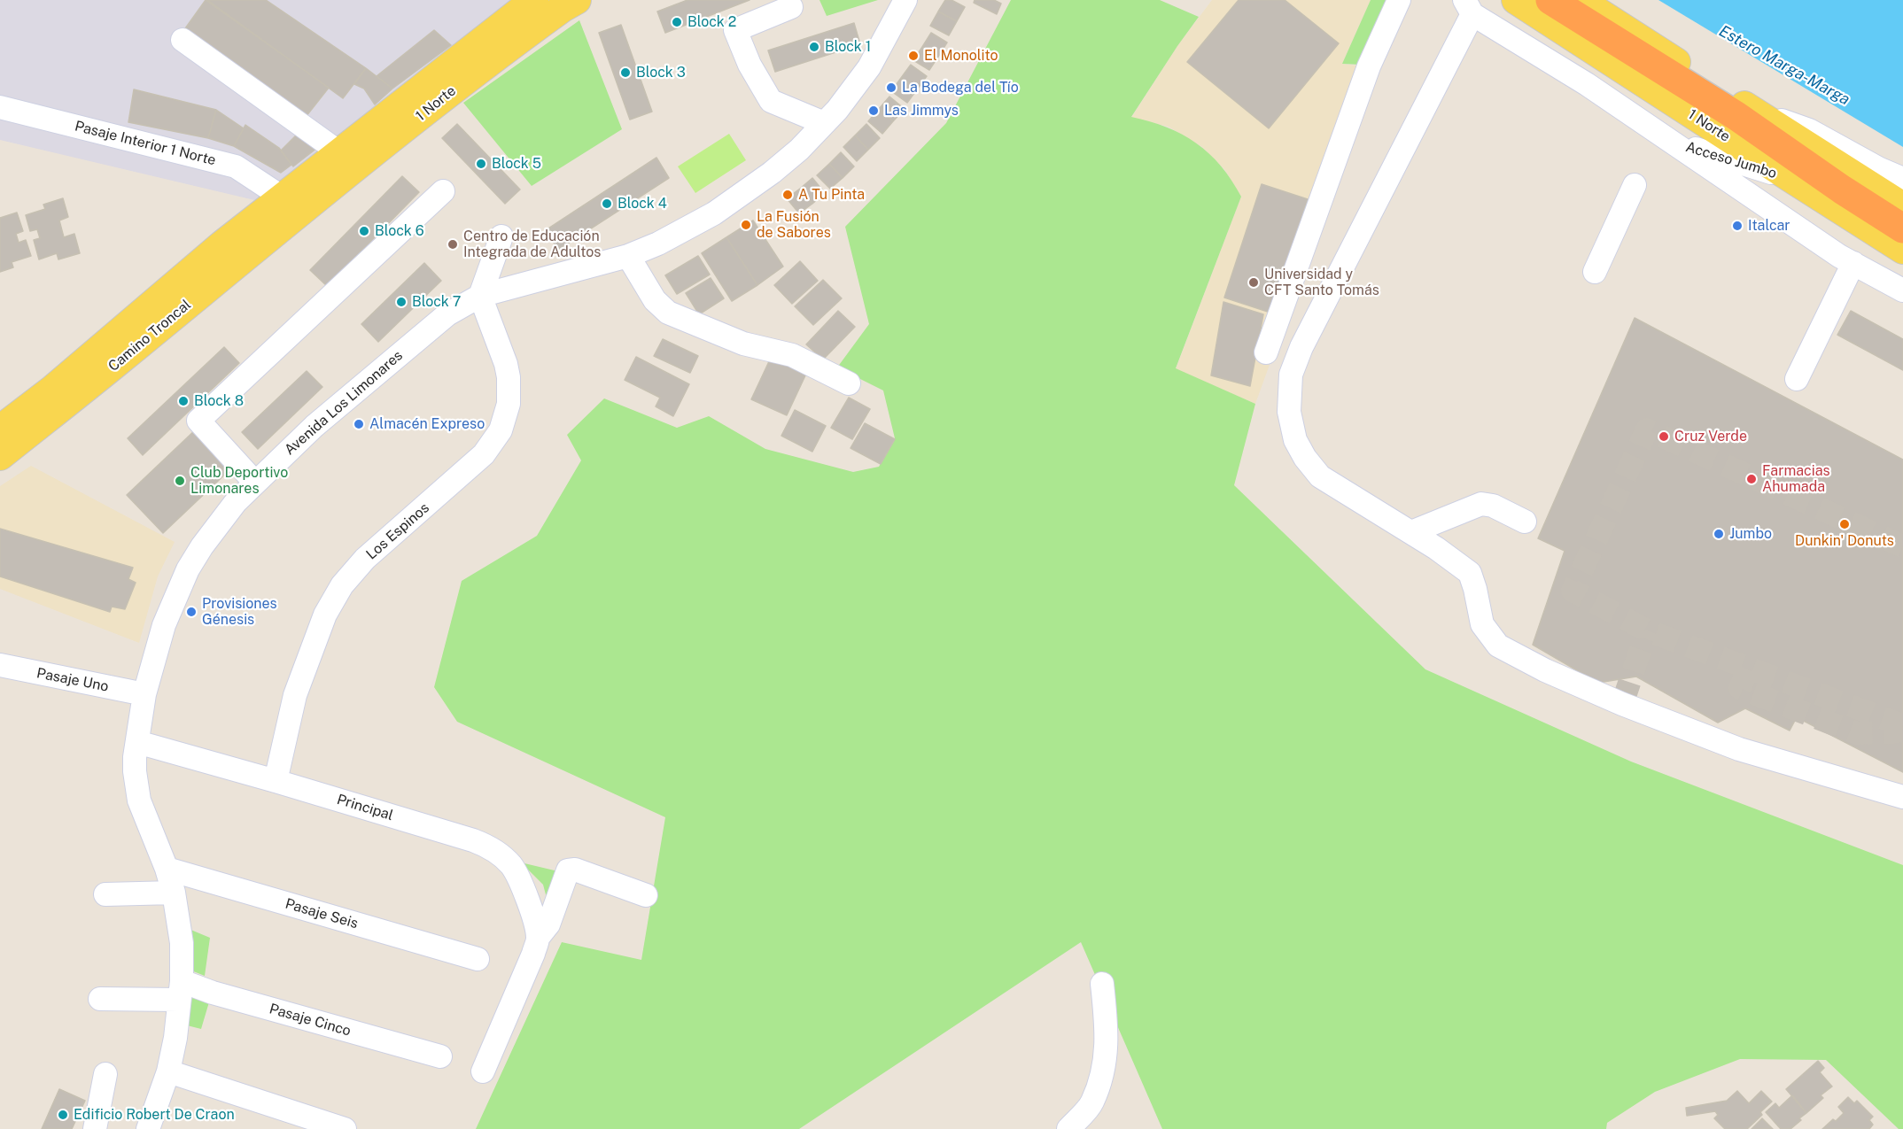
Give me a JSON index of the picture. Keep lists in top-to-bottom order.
{
  "streets": {
    "main road": ["1 Norte", "Camino Troncal"],
    "street": [
      "Pasaje Interior 1 Norte",
      "Acceso Jumbo",
      "Avenida Los Limonares",
      "Los Espinos",
      "Pasaje Uno",
      "Principal",
      "Pasaje Seis",
      "Pasaje Cinco"
    ]
  },
  "crossings": [
    ["1 Norte", "Pasaje Interior 1 Norte"],
    ["1 Norte", "Acceso Jumbo"],
    ["1 Norte", "Camino Troncal"],
    ["Pasaje Interior 1 Norte", "Camino Troncal"],
    ["Avenida Los Limonares", "Los Espinos"],
    ["Avenida Los Limonares", "Pasaje Uno"],
    ["Avenida Los Limonares", "Principal"],
    ["Avenida Los Limonares", "Pasaje Seis"],
    ["Avenida Los Limonares", "Pasaje Cinco"],
    ["Los Espinos", "Principal"]
  ],
  "water": ["Estero Marga-Marga"],
  "places": [
    "Block 2",
    "Block 1",
    "El Monolito",
    "Block 3",
    "La Bodega del Tío",
    "Las Jimmys",
    "Block 5",
    "A Tu Pinta",
    "Block 4",
    "La Fusión de Sabores",
    "Italcar",
    "Block 6",
    "Centro de Educación Integrada de Adultos",
    "Universidad y CFT Santo Tomás",
    "Block 7",
    "Block 8",
    "Almacén Expreso",
    "Cruz Verde",
    "Farmacias Ahumada",
    "Club Deportivo Limonares",
    "Dunkin' Donuts",
    "Jumbo",
    "Provisiones Génesis",
    "Edificio Robert De Craon"
  ]
}
